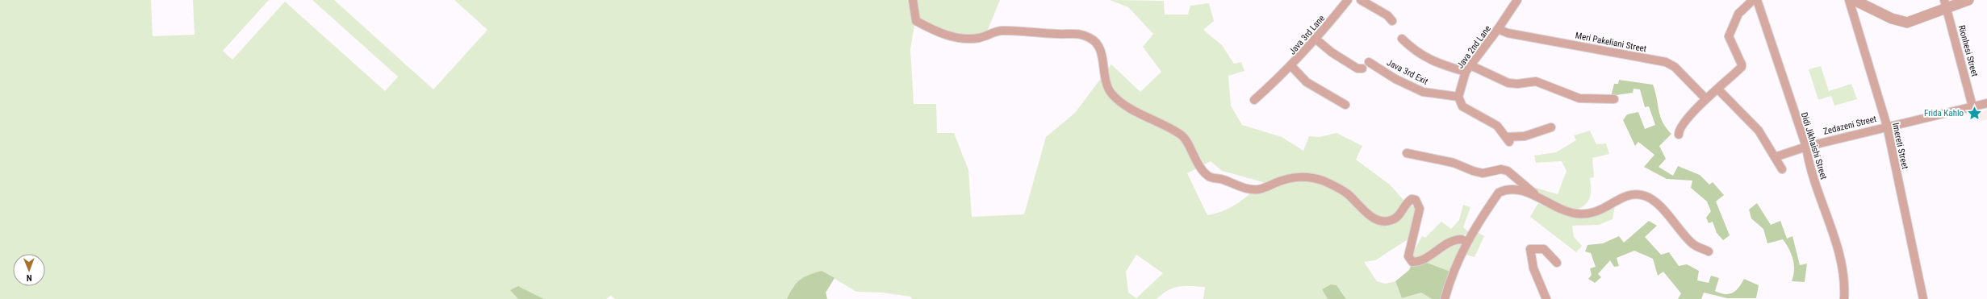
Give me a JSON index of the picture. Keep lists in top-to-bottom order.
{
  "streets": {
    "street": [
      "Java 3rd Lane",
      "Meri Pakeliani Street",
      "Java 2nd Lane",
      "Rionhesi Street",
      "Java 3rd Exit",
      "Zedazeni Street",
      "Didi Jikhaishi Street",
      "Imereti Street"
    ]
  },
  "crossings": [
    ["Meri Pakeliani Street", "Java 2nd Lane"],
    ["Java 2nd Lane", "Java 3rd Exit"],
    ["Rionhesi Street", "Zedazeni Street"],
    ["Zedazeni Street", "Didi Jikhaishi Street"],
    ["Zedazeni Street", "Imereti Street"]
  ],
  "places": {
    "place": ["Frida Kahlo"]
  },
  "north": "bottom"
}
